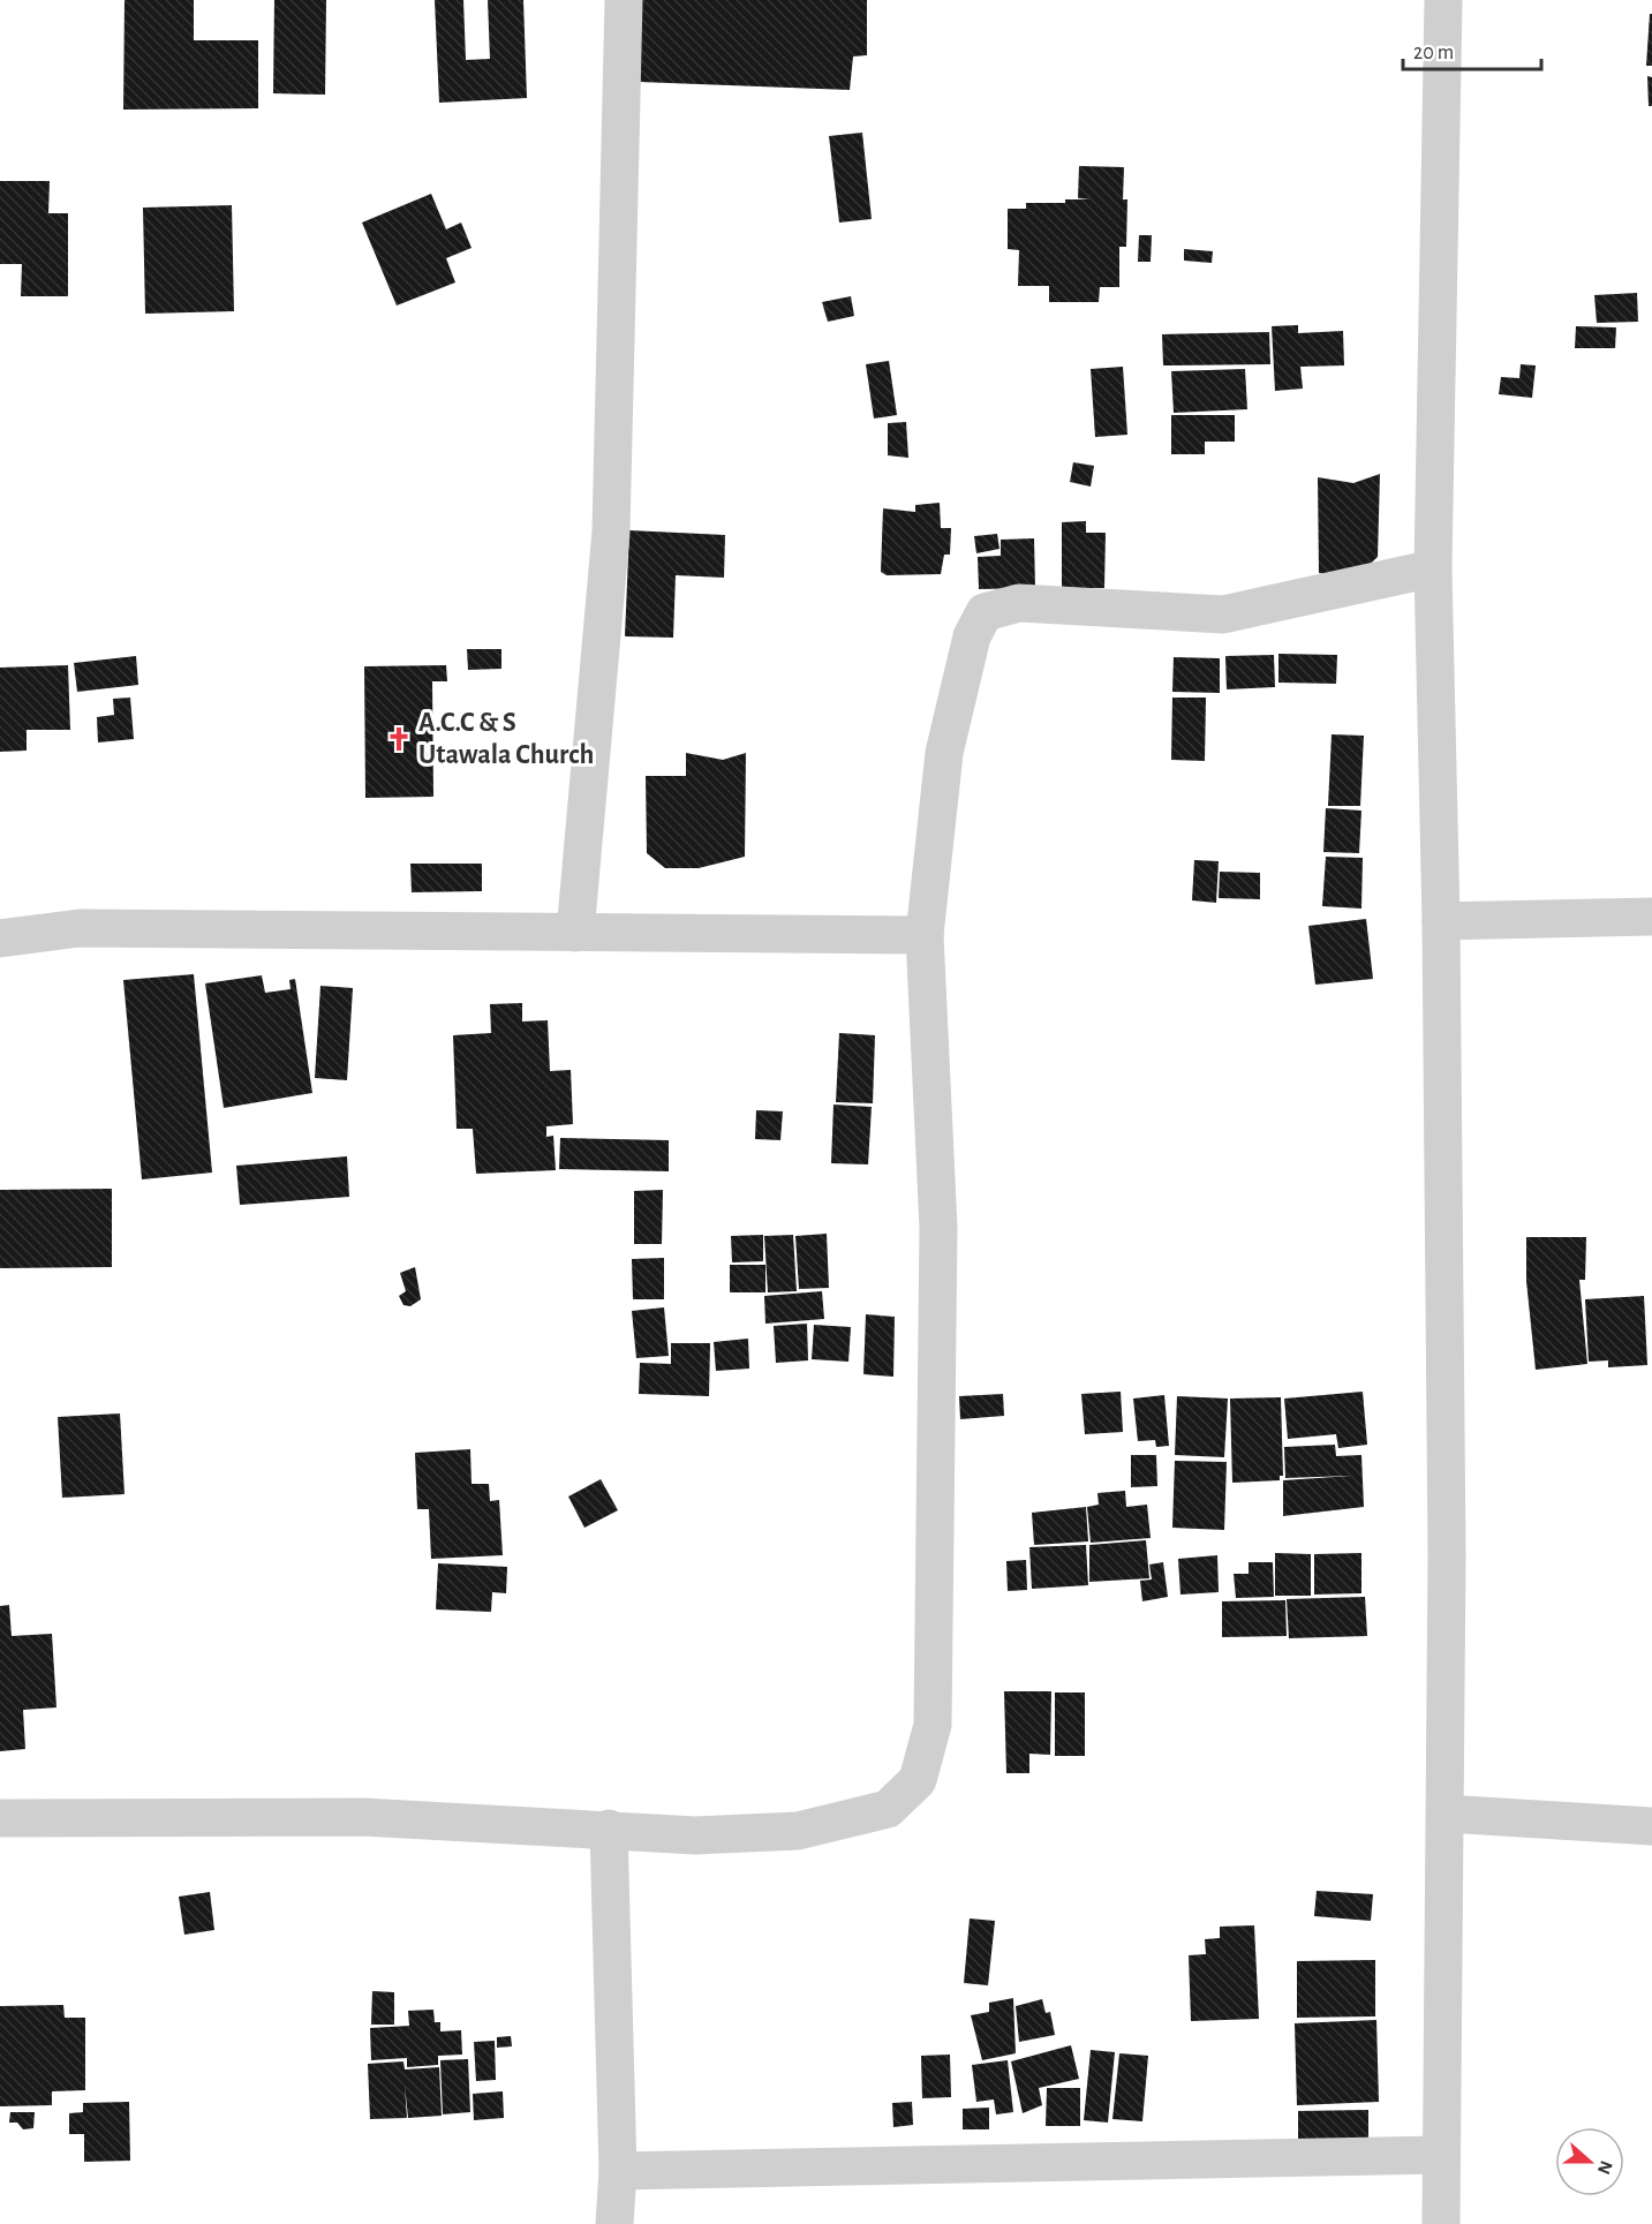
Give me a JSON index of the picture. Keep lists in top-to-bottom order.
{
  "places": {
    "church": ["A.C.C & S Utawala Church"]
  },
  "scale_bar": "20 m",
  "north": "right"
}
